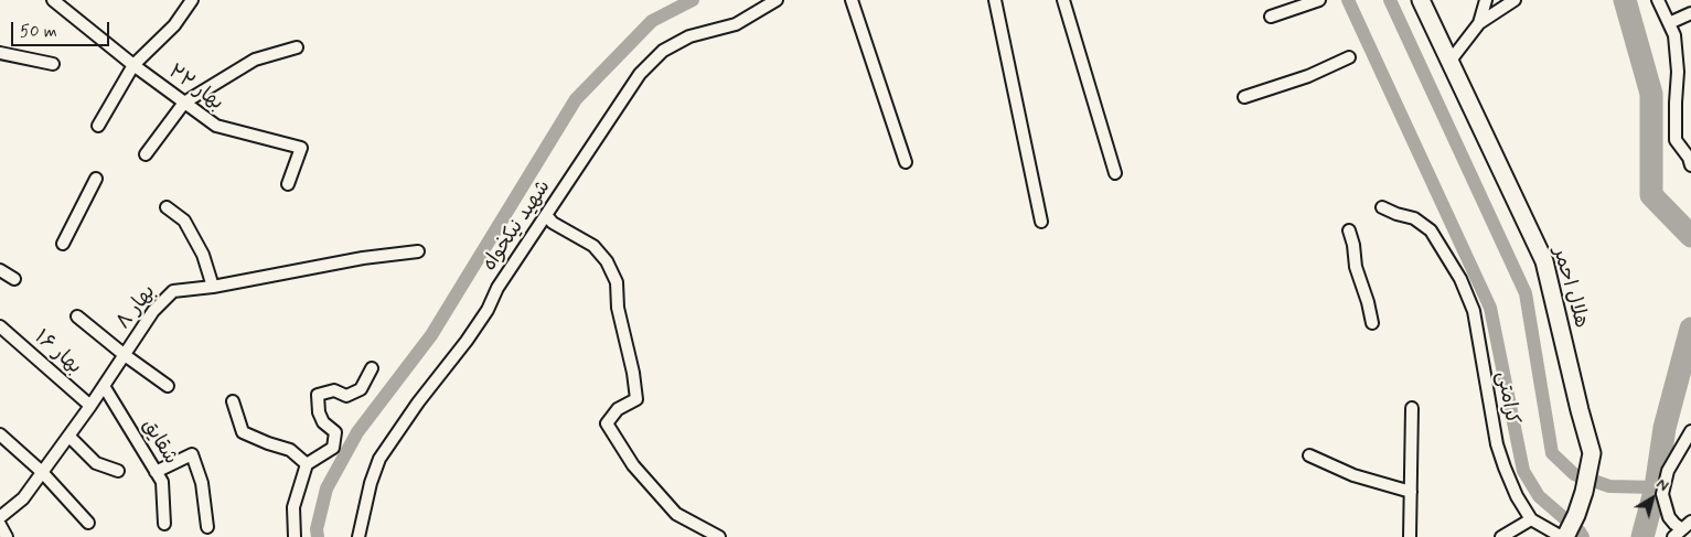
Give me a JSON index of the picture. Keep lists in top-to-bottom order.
{
  "streets": {
    "main road": ["هلال احمر"],
    "street": [
      "بهار ۲۲",
      "شهید نیکخواه",
      "بهار ۸",
      "بهار ۱۶",
      "کرامتی",
      "شقایق"
    ]
  },
  "crossings": [
    ["بهار ۸", "بهار ۱۶"],
    ["بهار ۸", "شقایق"]
  ],
  "scale_bar": "50 m",
  "north": "top right"
}
